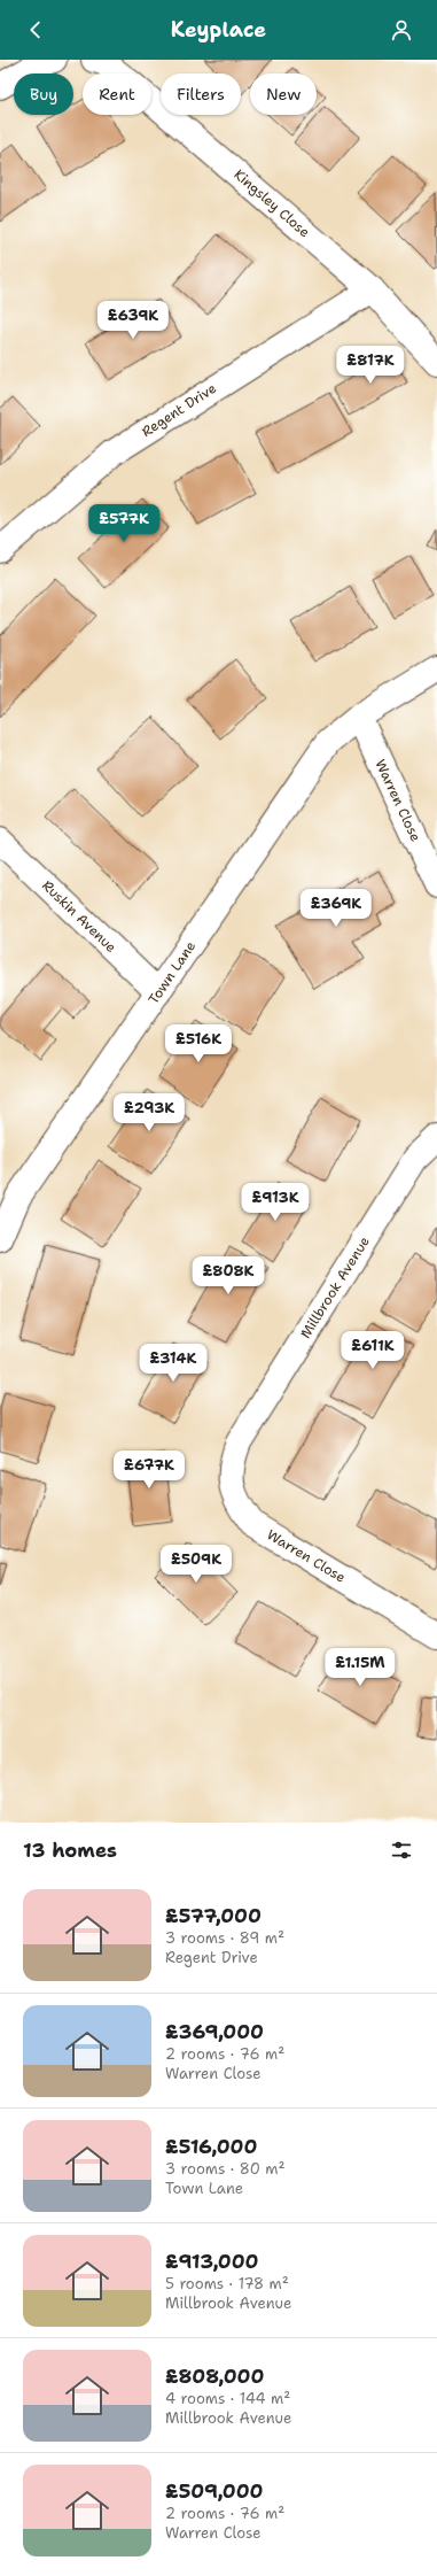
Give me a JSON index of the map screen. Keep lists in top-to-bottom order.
{
  "streets": {
    "street": [
      "Kingsley Close",
      "Regent Drive",
      "Warren Close",
      "Ruskin Avenue",
      "Town Lane",
      "Millbrook Avenue"
    ]
  },
  "crossings": [
    ["Kingsley Close", "Regent Drive"],
    ["Warren Close", "Town Lane"],
    ["Warren Close", "Millbrook Avenue"],
    ["Ruskin Avenue", "Town Lane"]
  ],
  "page": {
    "header": "Keyplace",
    "chip": [
      "Buy",
      "Rent",
      "Filters",
      "New"
    ],
    "price": [
      "£639K",
      "£817K",
      "£577K",
      "£369K",
      "£516K",
      "£293K",
      "£913K",
      "£808K",
      "£611K",
      "£314K",
      "£677K",
      "£509K",
      "£1.15M"
    ],
    "heading": "13 homes",
    "list": [
      {
        "name": "£577,000",
        "note": "3 rooms · 89 m² · Regent Drive"
      },
      {
        "name": "£369,000",
        "note": "2 rooms · 76 m² · Warren Close"
      },
      {
        "name": "£516,000",
        "note": "3 rooms · 80 m² · Town Lane"
      },
      {
        "name": "£913,000",
        "note": "5 rooms · 178 m² · Millbrook Avenue"
      },
      {
        "name": "£808,000",
        "note": "4 rooms · 144 m² · Millbrook Avenue"
      },
      {
        "name": "£509,000",
        "note": "2 rooms · 76 m² · Warren Close"
      }
    ]
  }
}
